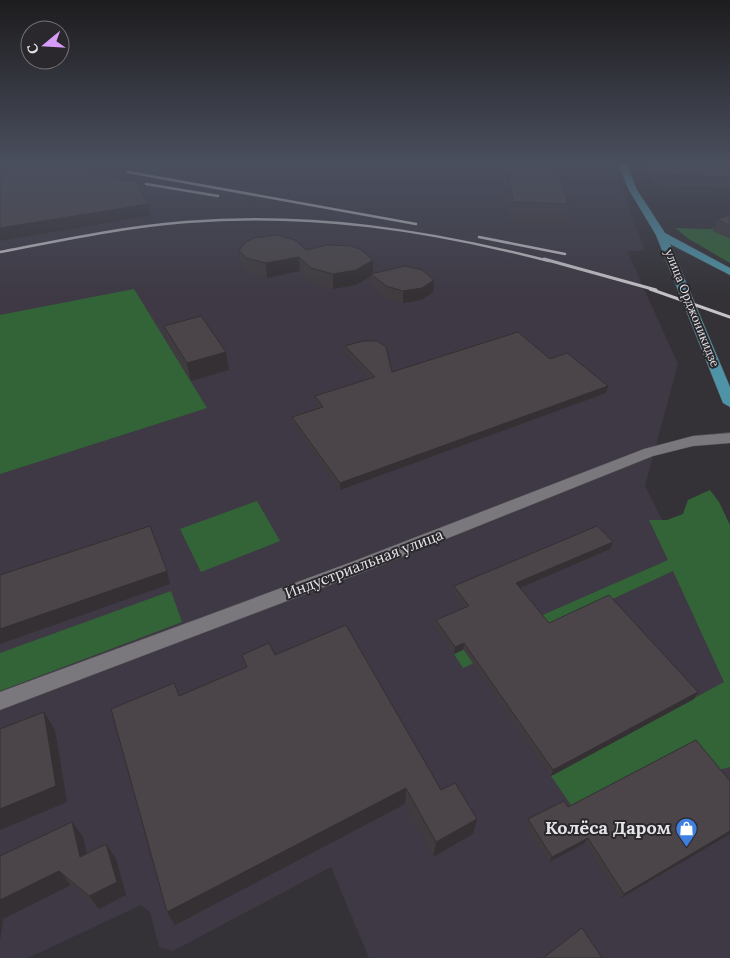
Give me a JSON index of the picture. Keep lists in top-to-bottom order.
{
  "streets": {
    "main road": ["улица Орджоникидзе"],
    "street": ["Индустриальная улица"]
  },
  "places": {
    "shop": ["Колёса Даром"]
  },
  "north": "left"
}
